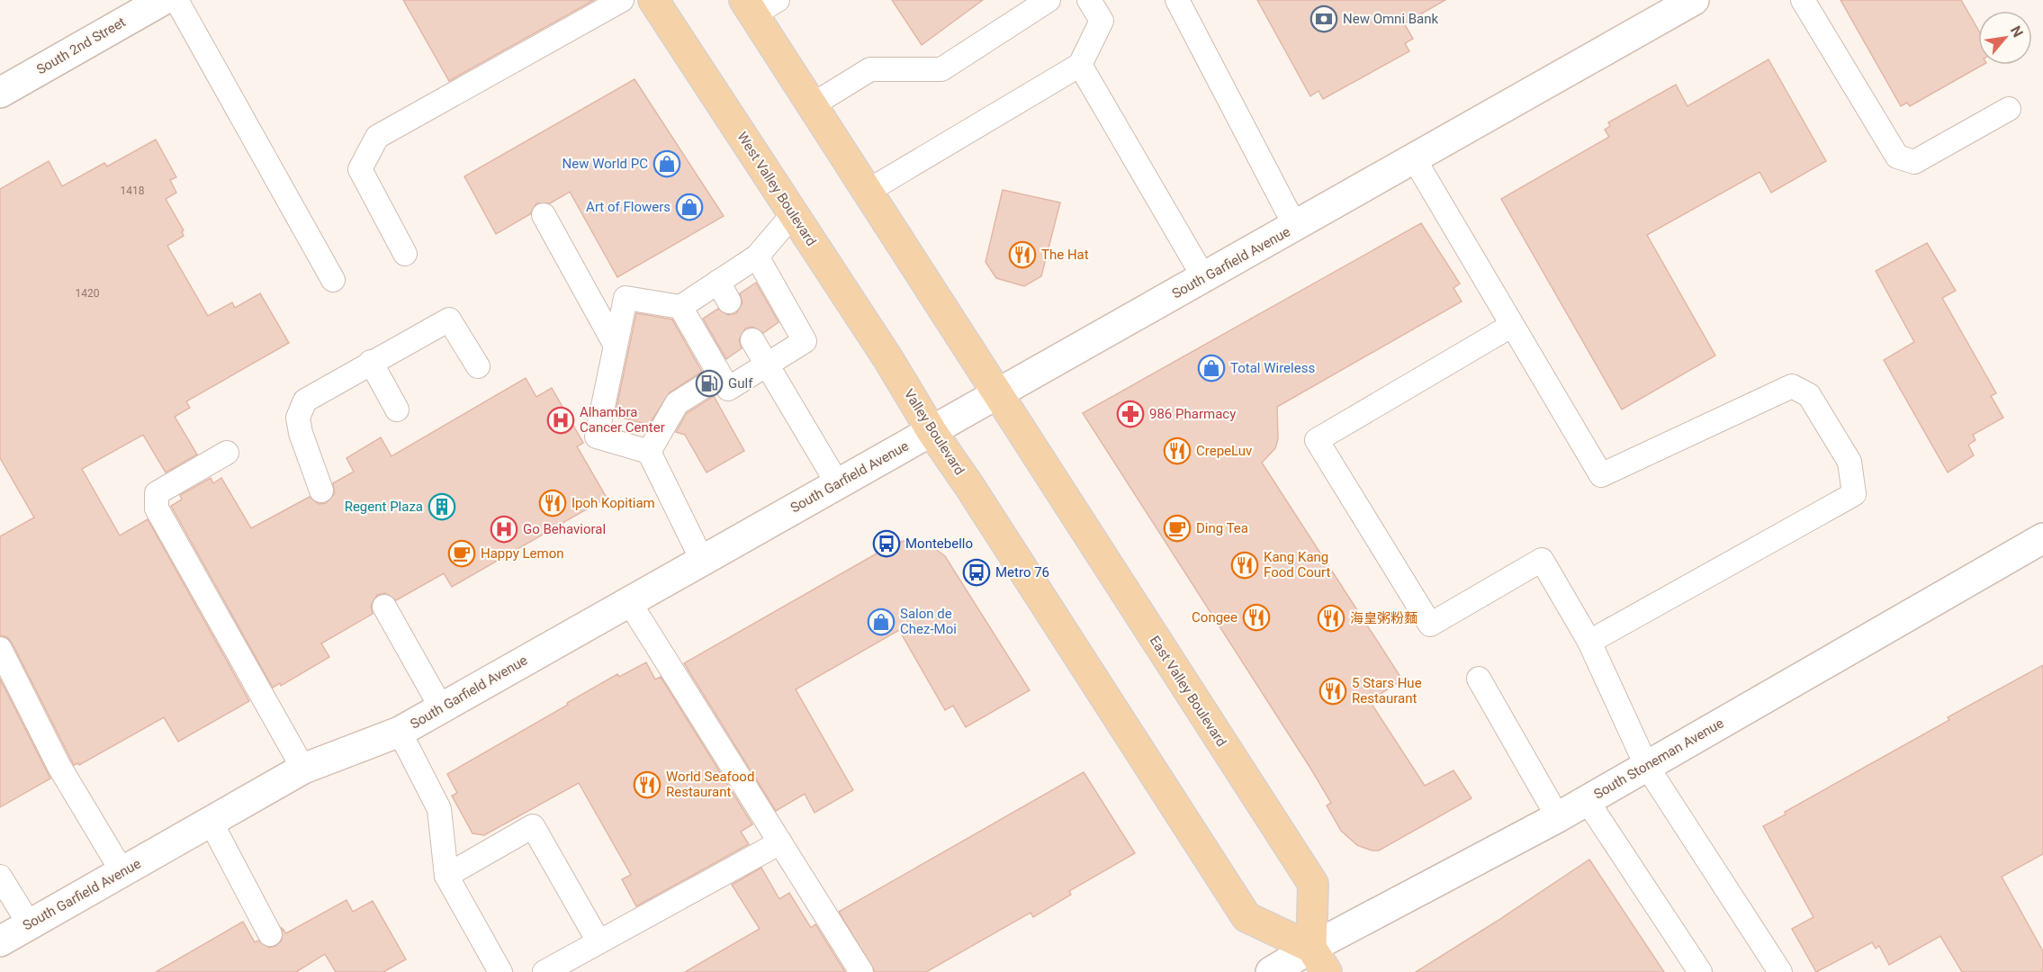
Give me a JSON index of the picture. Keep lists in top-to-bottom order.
{
  "streets": {
    "main road": [
      "South 2nd Street",
      "West Valley Boulevard",
      "South Garfield Avenue",
      "Valley Boulevard",
      "East Valley Boulevard",
      "South Stoneman Avenue"
    ]
  },
  "crossings": [
    ["West Valley Boulevard", "Valley Boulevard"],
    ["South Garfield Avenue", "Valley Boulevard"],
    ["South Garfield Avenue", "East Valley Boulevard"],
    ["Valley Boulevard", "East Valley Boulevard"],
    ["Valley Boulevard", "South Stoneman Avenue"],
    ["East Valley Boulevard", "South Stoneman Avenue"]
  ],
  "places": {
    "bank": ["New Omni Bank"],
    "shop": [
      "New World PC",
      "Art of Flowers",
      "Total Wireless",
      "Salon de Chez-Moi"
    ],
    "restaurant": [
      "The Hat",
      "CrepeLuv",
      "Ipoh Kopitiam",
      "Kang Kang Food Court",
      "Congee",
      "海皇粥粉麵",
      "5 Stars Hue Restaurant",
      "World Seafood Restaurant"
    ],
    "fuel station": ["Gulf"],
    "pharmacy": ["986 Pharmacy"],
    "hospital": ["Alhambra Cancer Center", "Go Behavioral"],
    "building": ["Regent Plaza"],
    "cafe": ["Ding Tea", "Happy Lemon"],
    "bus stop": ["Montebello", "Metro 76"]
  },
  "house_numbers": ["1418", "1420"],
  "north": "top right"
}
